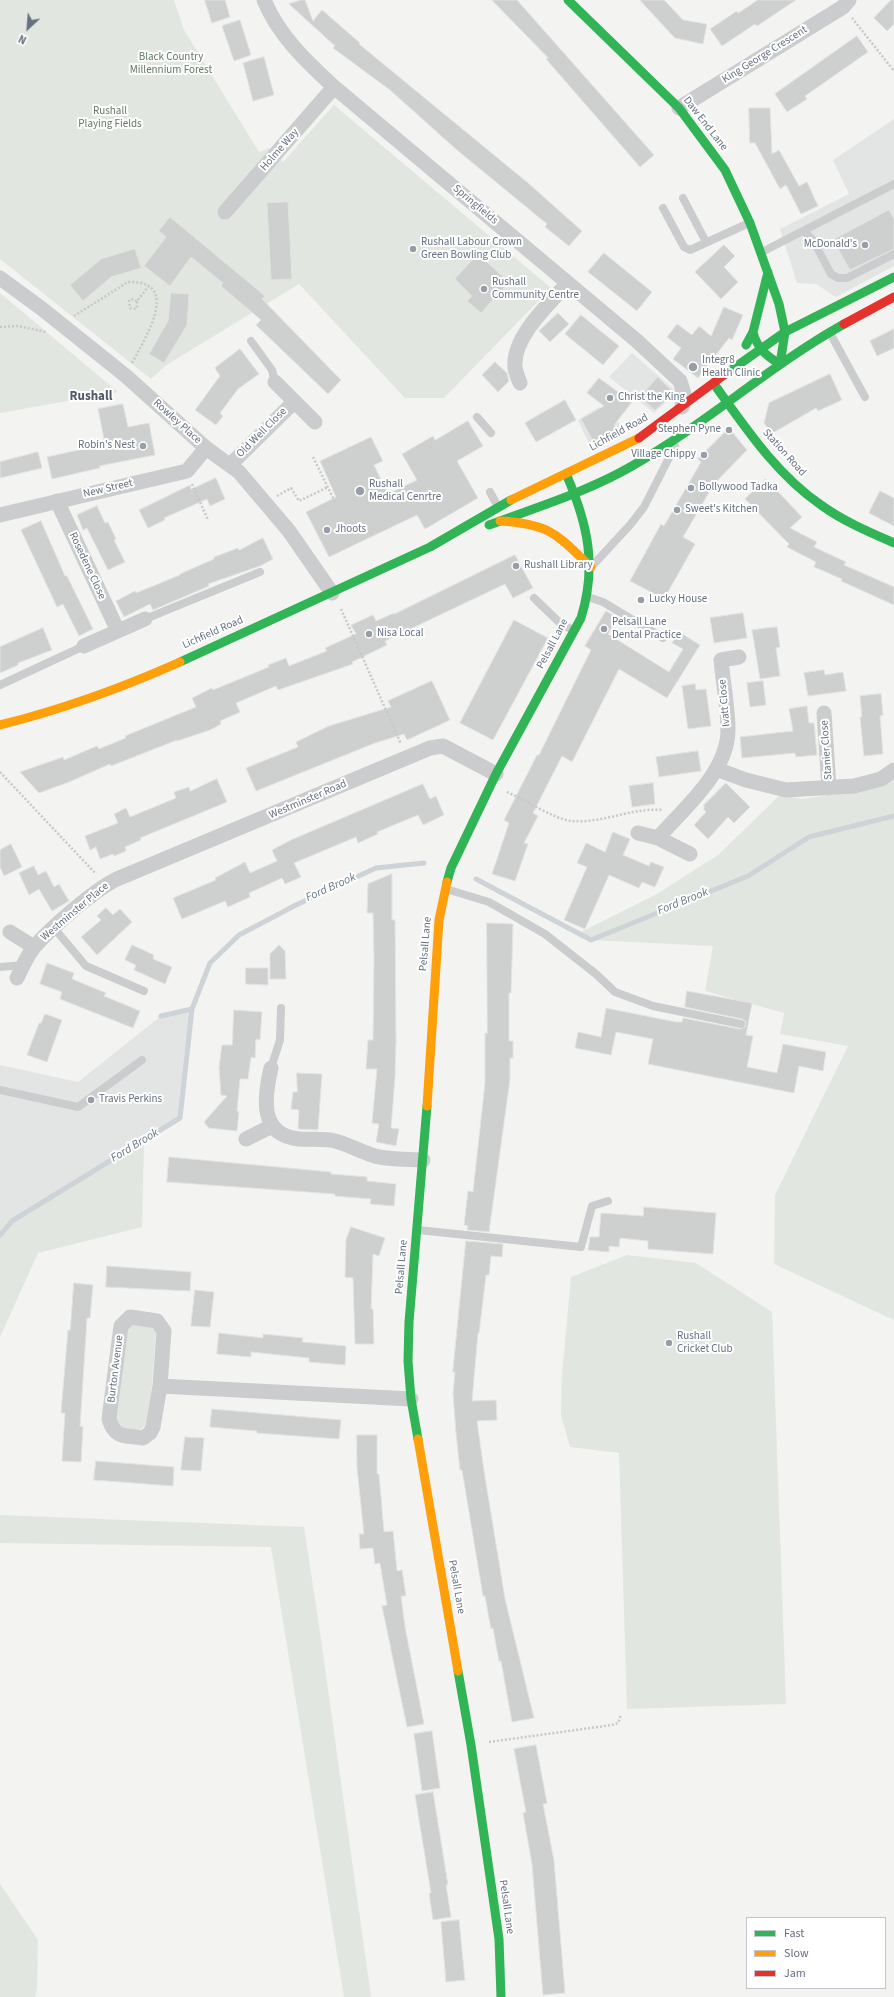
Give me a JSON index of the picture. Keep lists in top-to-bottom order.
{
  "streets": {
    "main road": [
      "Daw End Lane",
      "Lichfield Road",
      "Station Road",
      "Pelsall Lane"
    ],
    "street": [
      "King George Crescent",
      "Holme Way",
      "Springfields",
      "Rowley Place",
      "Old Well Close",
      "New Street",
      "Rosedene Close",
      "Ivatt Close",
      "Stanier Close",
      "Westminster Road",
      "Westminster Place",
      "Burton Avenue"
    ]
  },
  "crossings": [
    ["King George Crescent", "Daw End Lane"],
    ["Daw End Lane", "Lichfield Road"],
    ["Holme Way", "Springfields"],
    ["Springfields", "Lichfield Road"],
    ["Rowley Place", "Old Well Close"],
    ["Lichfield Road", "Station Road"],
    ["Lichfield Road", "Pelsall Lane"],
    ["New Street", "Rosedene Close"],
    ["Pelsall Lane", "Westminster Road"],
    ["Ivatt Close", "Stanier Close"],
    ["Westminster Road", "Westminster Place"]
  ],
  "districts": ["Rushall"],
  "water": ["Ford Brook"],
  "parks": ["Black Country Millennium Forest", "Rushall Playing Fields"],
  "places": [
    "McDonald's",
    "Rushall Labour Crown Green Bowling Club",
    "Rushall Community Centre",
    "Integr8 Health Clinic",
    "Christ the King",
    "Stephen Pyne",
    "Robin's Nest",
    "Village Chippy",
    "Bollywood Tadka",
    "Rushall Medical Cenrtre",
    "Sweet's Kitchen",
    "Jhoots",
    "Rushall Library",
    "Lucky House",
    "Pelsall Lane Dental Practice",
    "Nisa Local",
    "Travis Perkins",
    "Rushall Cricket Club"
  ],
  "legend": ["Fast", "Slow", "Jam"],
  "north": "bottom left"
}
